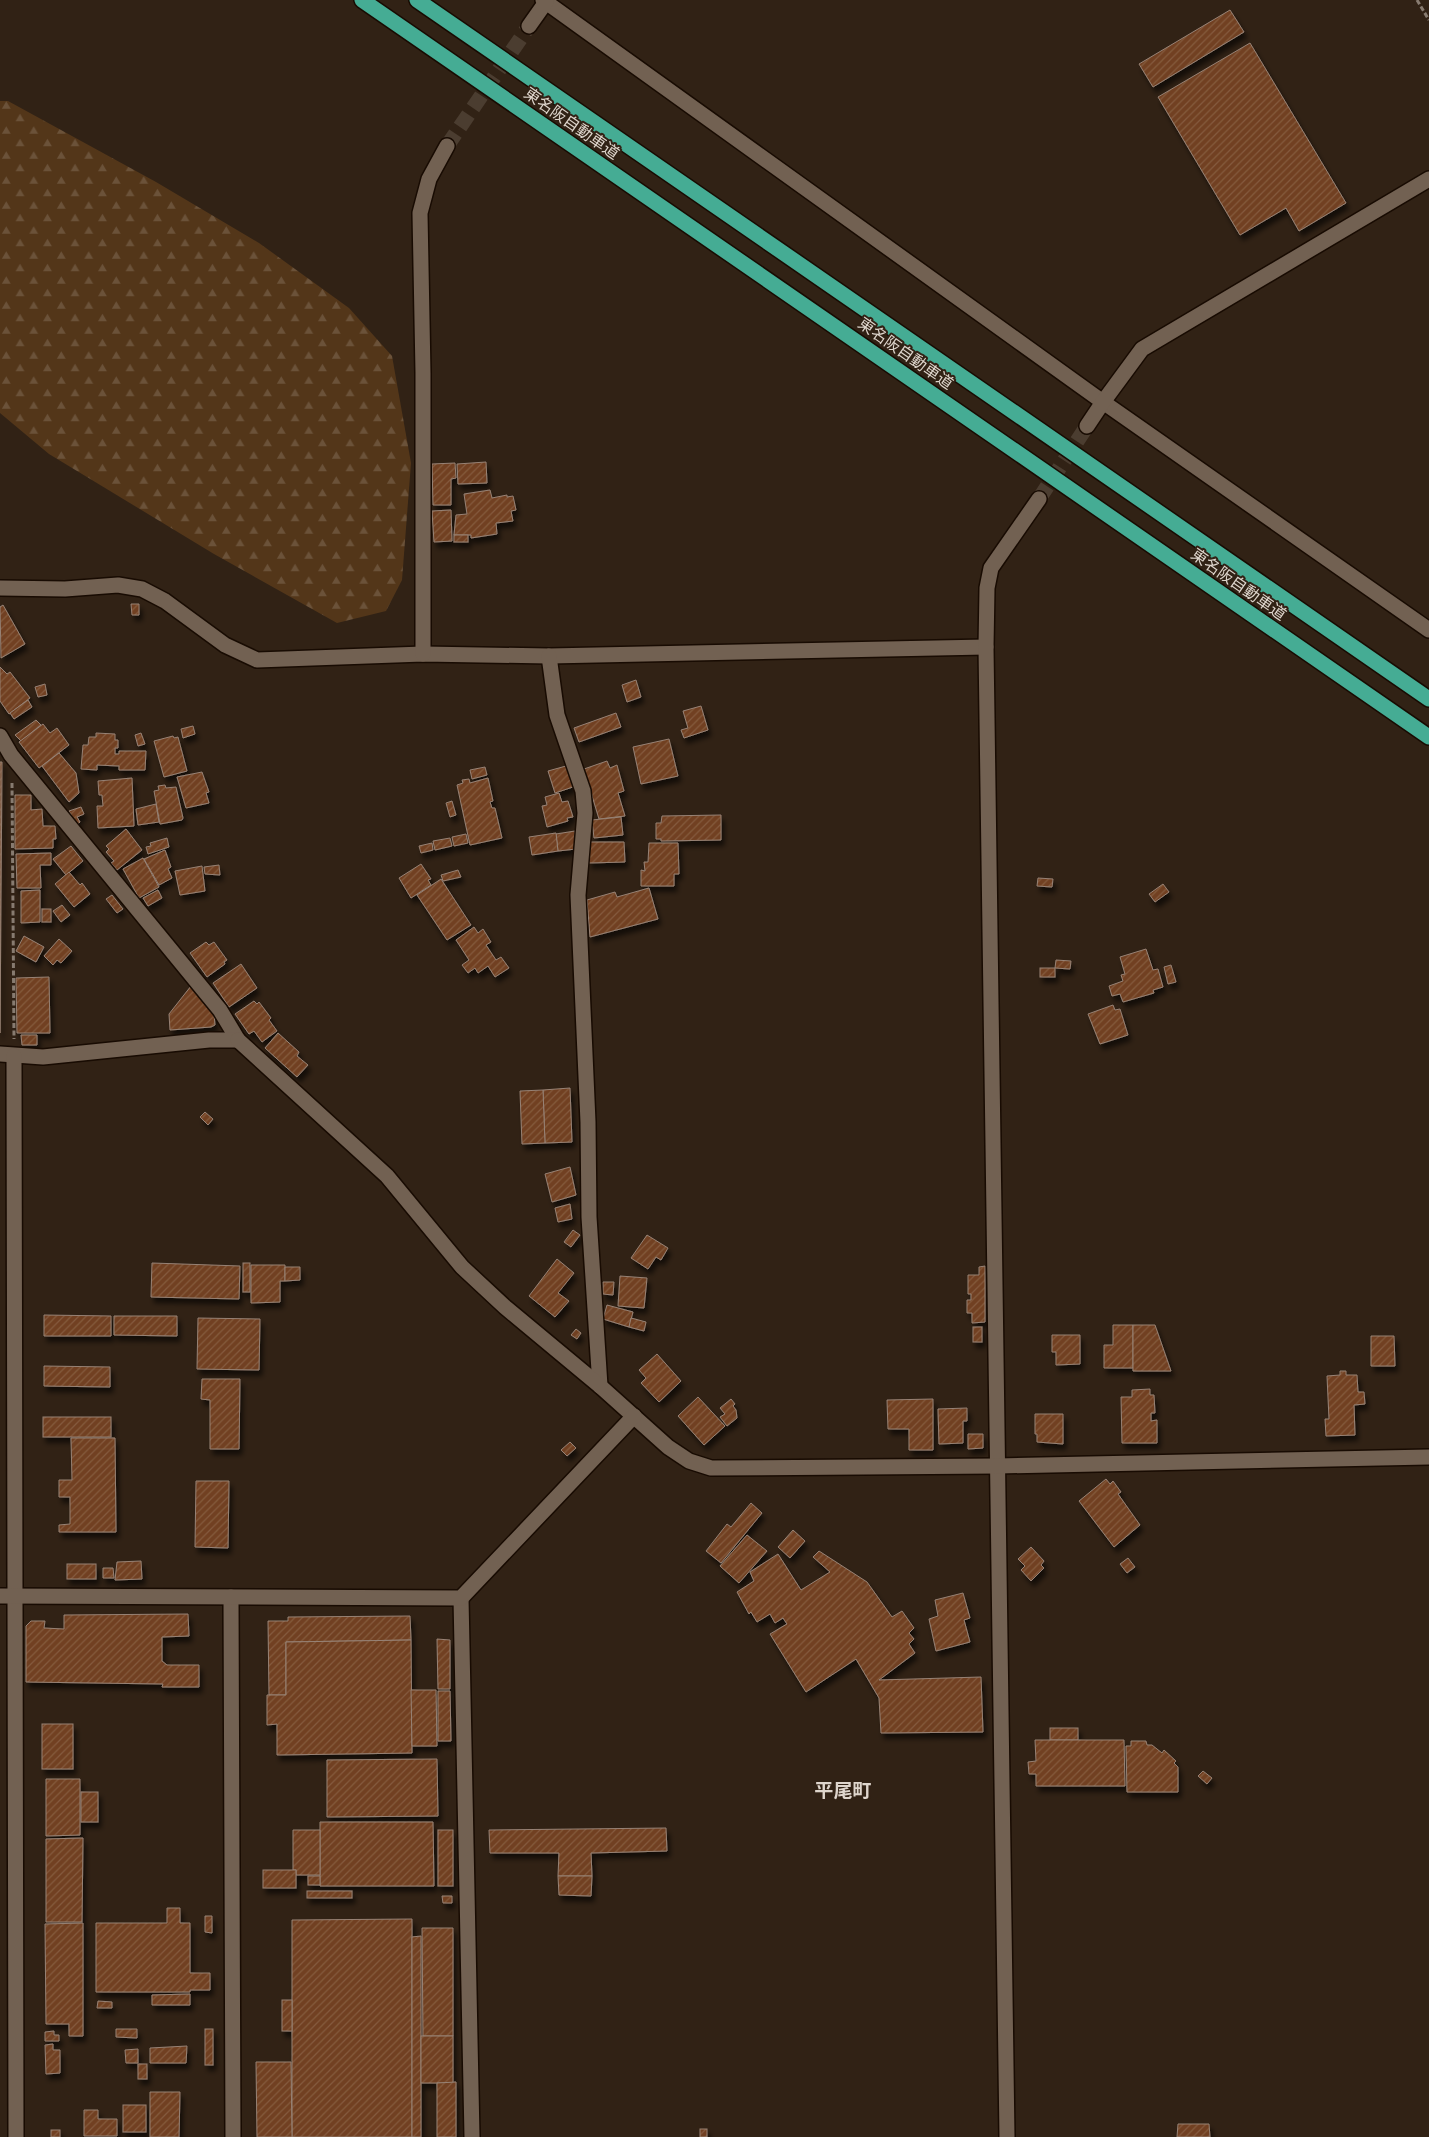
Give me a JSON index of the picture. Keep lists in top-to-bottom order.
{
  "streets": {
    "highway": ["東名阪自動車道"]
  },
  "districts": ["平尾町"]
}
